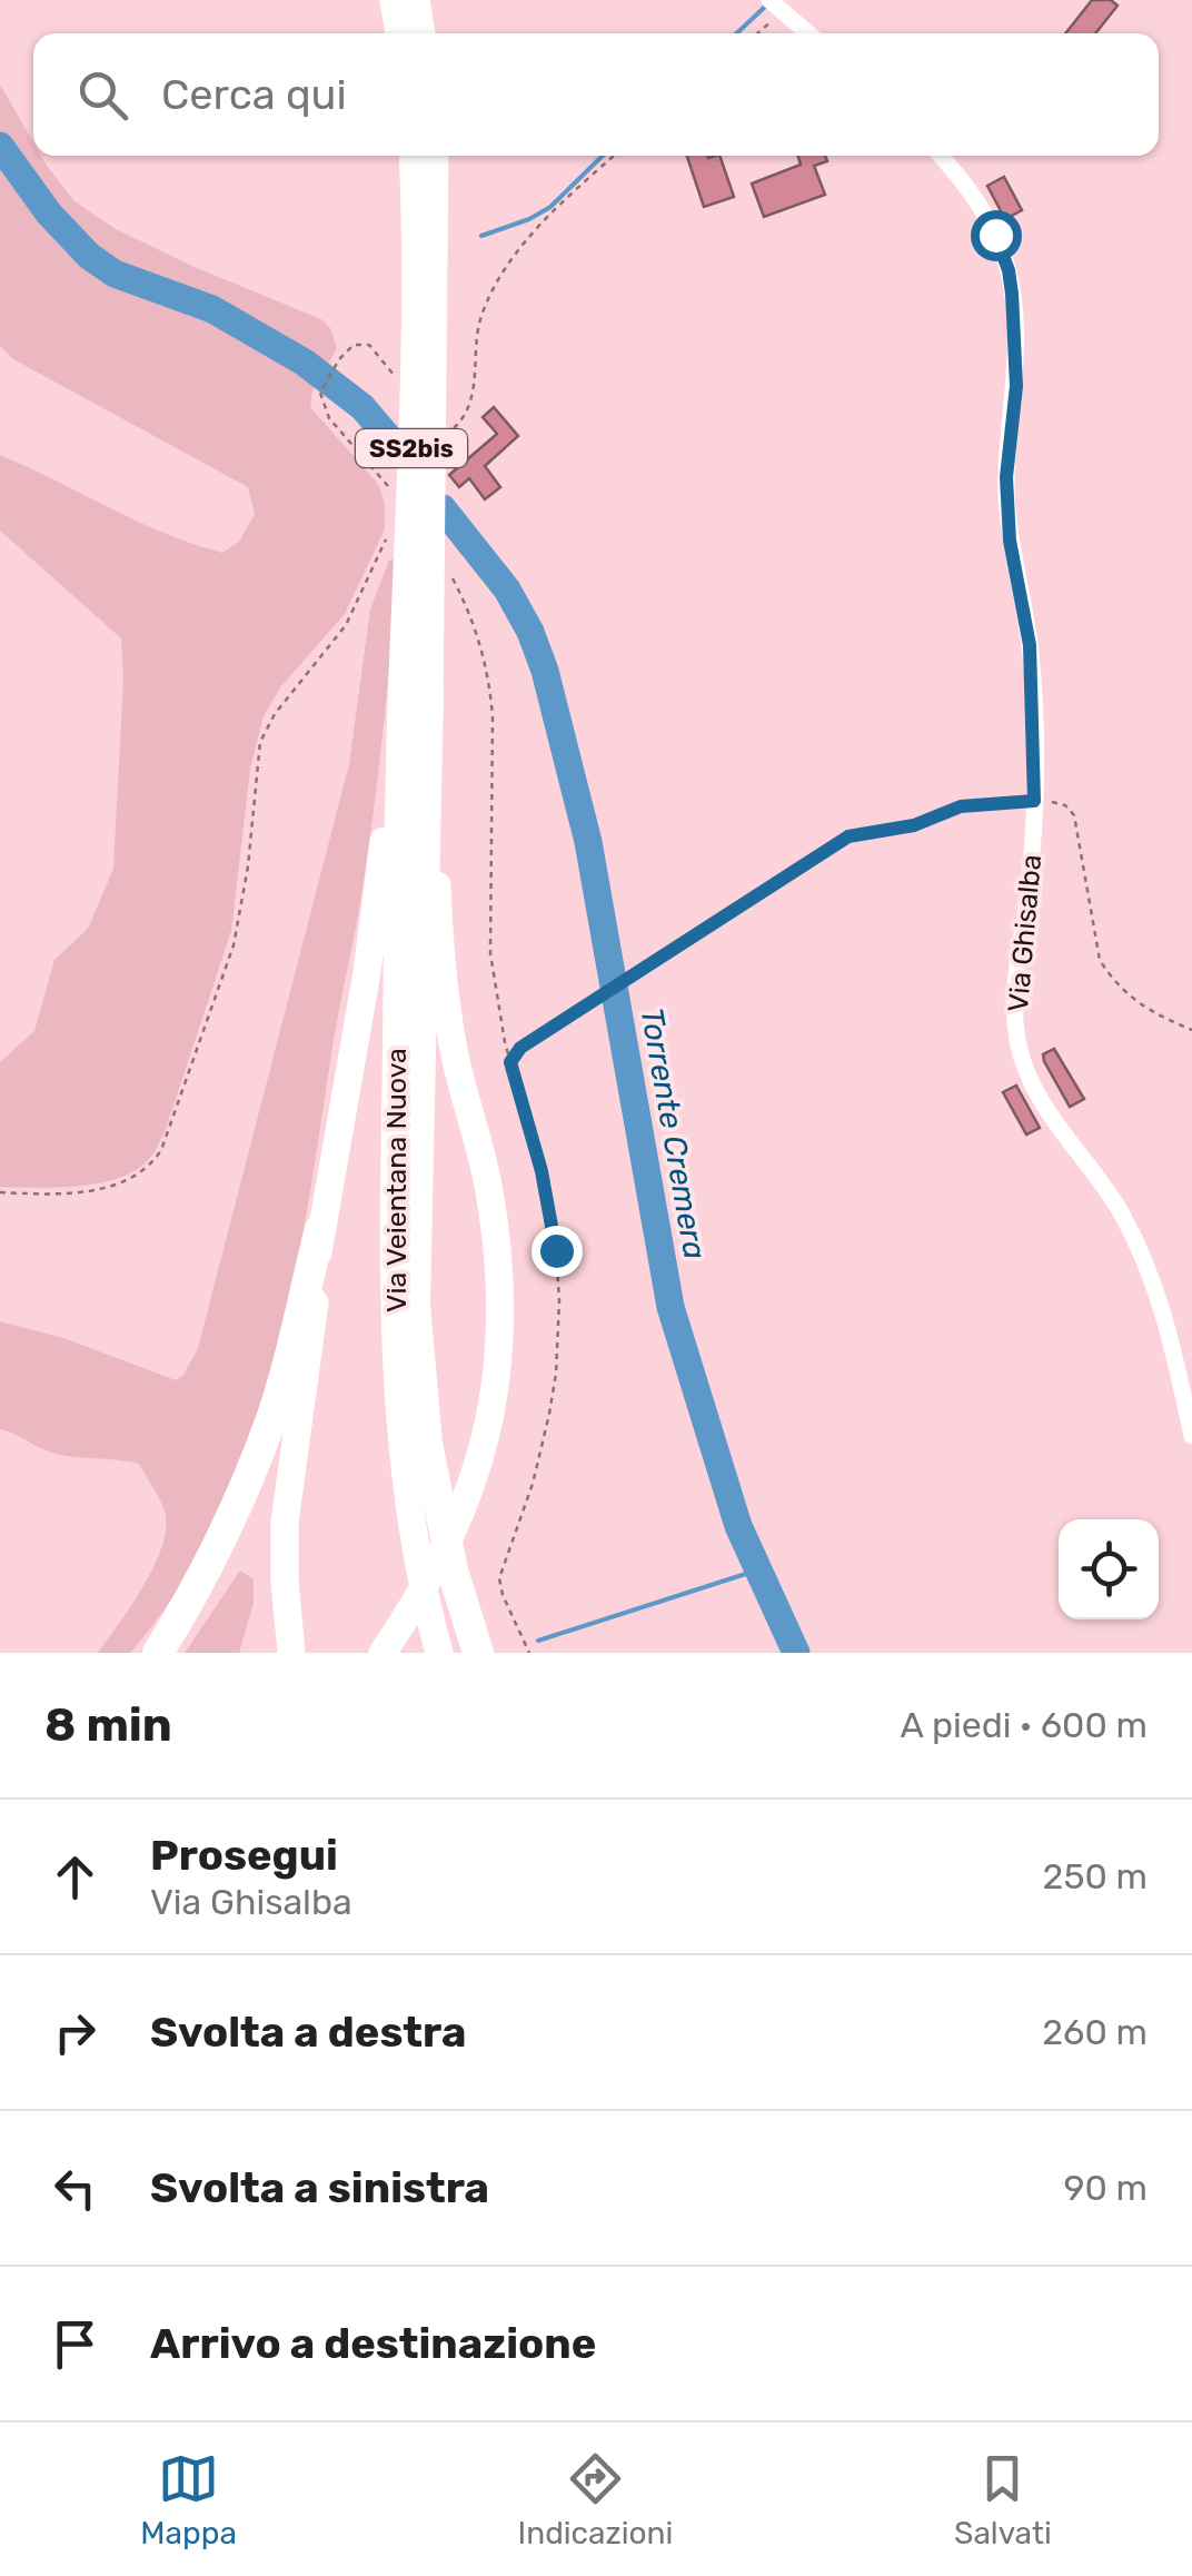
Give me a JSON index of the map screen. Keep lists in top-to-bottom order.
{
  "streets": {
    "highway": ["SS2bis", "Via Veientana Nuova"],
    "street": ["Via Ghisalba"]
  },
  "crossings": [
    ["SS2bis", "Via Veientana Nuova"]
  ],
  "water": ["Torrente Cremera"],
  "page": {
    "search": "Cerca qui",
    "heading": ["8 min", "A piedi · 600 m"],
    "list": [
      ["Prosegui", "Via Ghisalba", "250 m"],
      ["Svolta a destra", "260 m"],
      ["Svolta a sinistra", "90 m"],
      "Arrivo a destinazione"
    ],
    "nav": ["Mappa", "Indicazioni", "Salvati"]
  }
}
